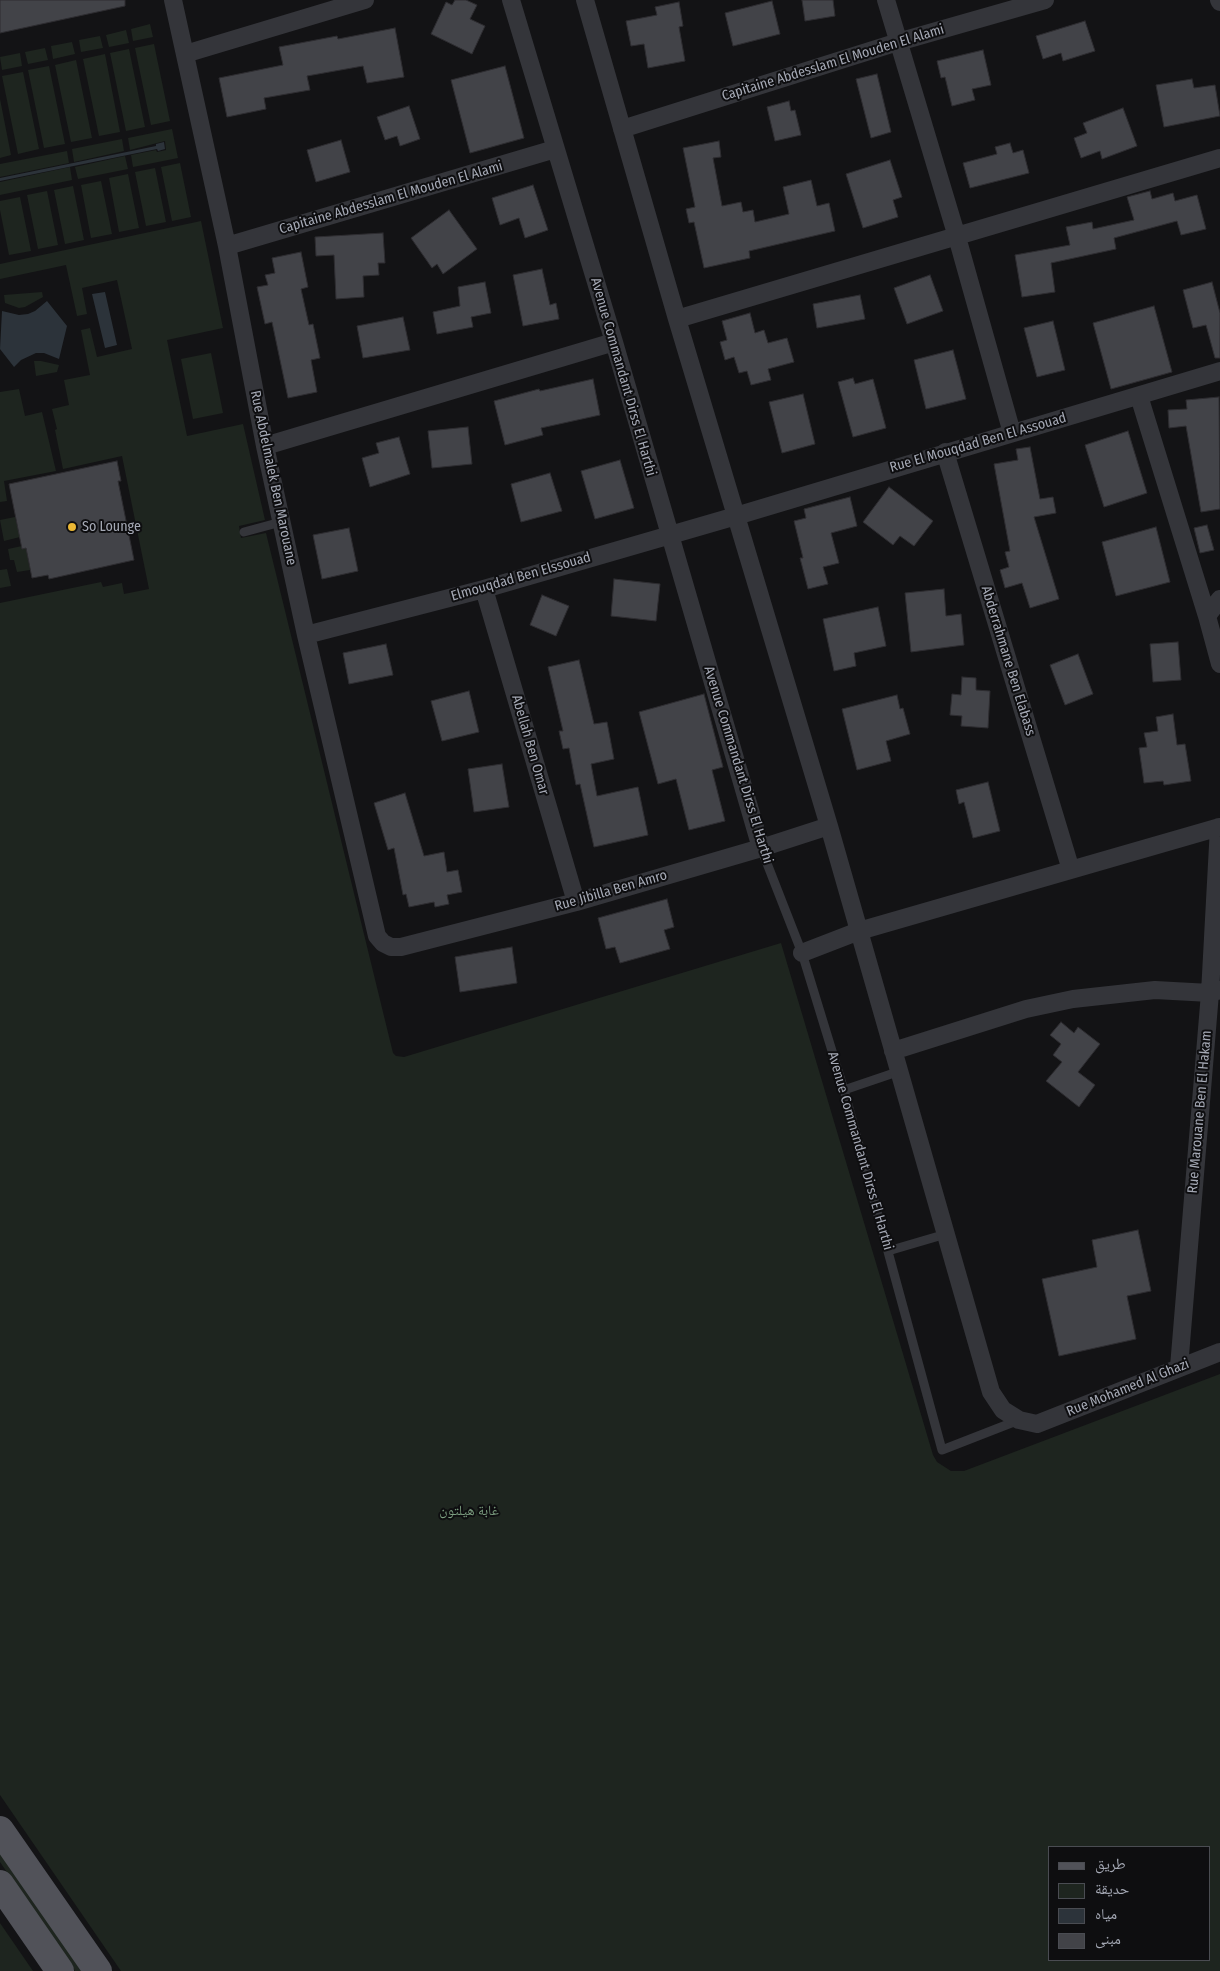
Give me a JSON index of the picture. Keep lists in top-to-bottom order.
{
  "streets": {
    "street": [
      "Capitaine Abdesslam El Mouden El Alami",
      "Avenue Commandant Dirss El Harthi",
      "Rue El Mouqdad Ben El Assouad",
      "Rue Abdelmalek Ben Marouane",
      "Elmouqdad Ben Elssouad",
      "Abderrahmane Ben Elabass",
      "Abellah Ben Omar",
      "Rue Jibilla Ben Amro",
      "Rue Marouane Ben El Hakam",
      "Rue Mohamed Al Ghazi"
    ]
  },
  "crossings": [
    ["Capitaine Abdesslam El Mouden El Alami", "Avenue Commandant Dirss El Harthi"],
    ["Capitaine Abdesslam El Mouden El Alami", "Rue Abdelmalek Ben Marouane"],
    ["Avenue Commandant Dirss El Harthi", "Elmouqdad Ben Elssouad"],
    ["Avenue Commandant Dirss El Harthi", "Rue Jibilla Ben Amro"],
    ["Avenue Commandant Dirss El Harthi", "Rue Mohamed Al Ghazi"],
    ["Rue El Mouqdad Ben El Assouad", "Elmouqdad Ben Elssouad"],
    ["Rue El Mouqdad Ben El Assouad", "Abderrahmane Ben Elabass"],
    ["Rue Abdelmalek Ben Marouane", "Elmouqdad Ben Elssouad"],
    ["Rue Abdelmalek Ben Marouane", "Rue Jibilla Ben Amro"],
    ["Elmouqdad Ben Elssouad", "Abellah Ben Omar"],
    ["Abellah Ben Omar", "Rue Jibilla Ben Amro"],
    ["Rue Marouane Ben El Hakam", "Rue Mohamed Al Ghazi"]
  ],
  "parks": ["غابة هيلتون"],
  "places": ["So Lounge"],
  "legend": [
    "طريق",
    "حديقة",
    "مياه",
    "مبنى"
  ]
}
